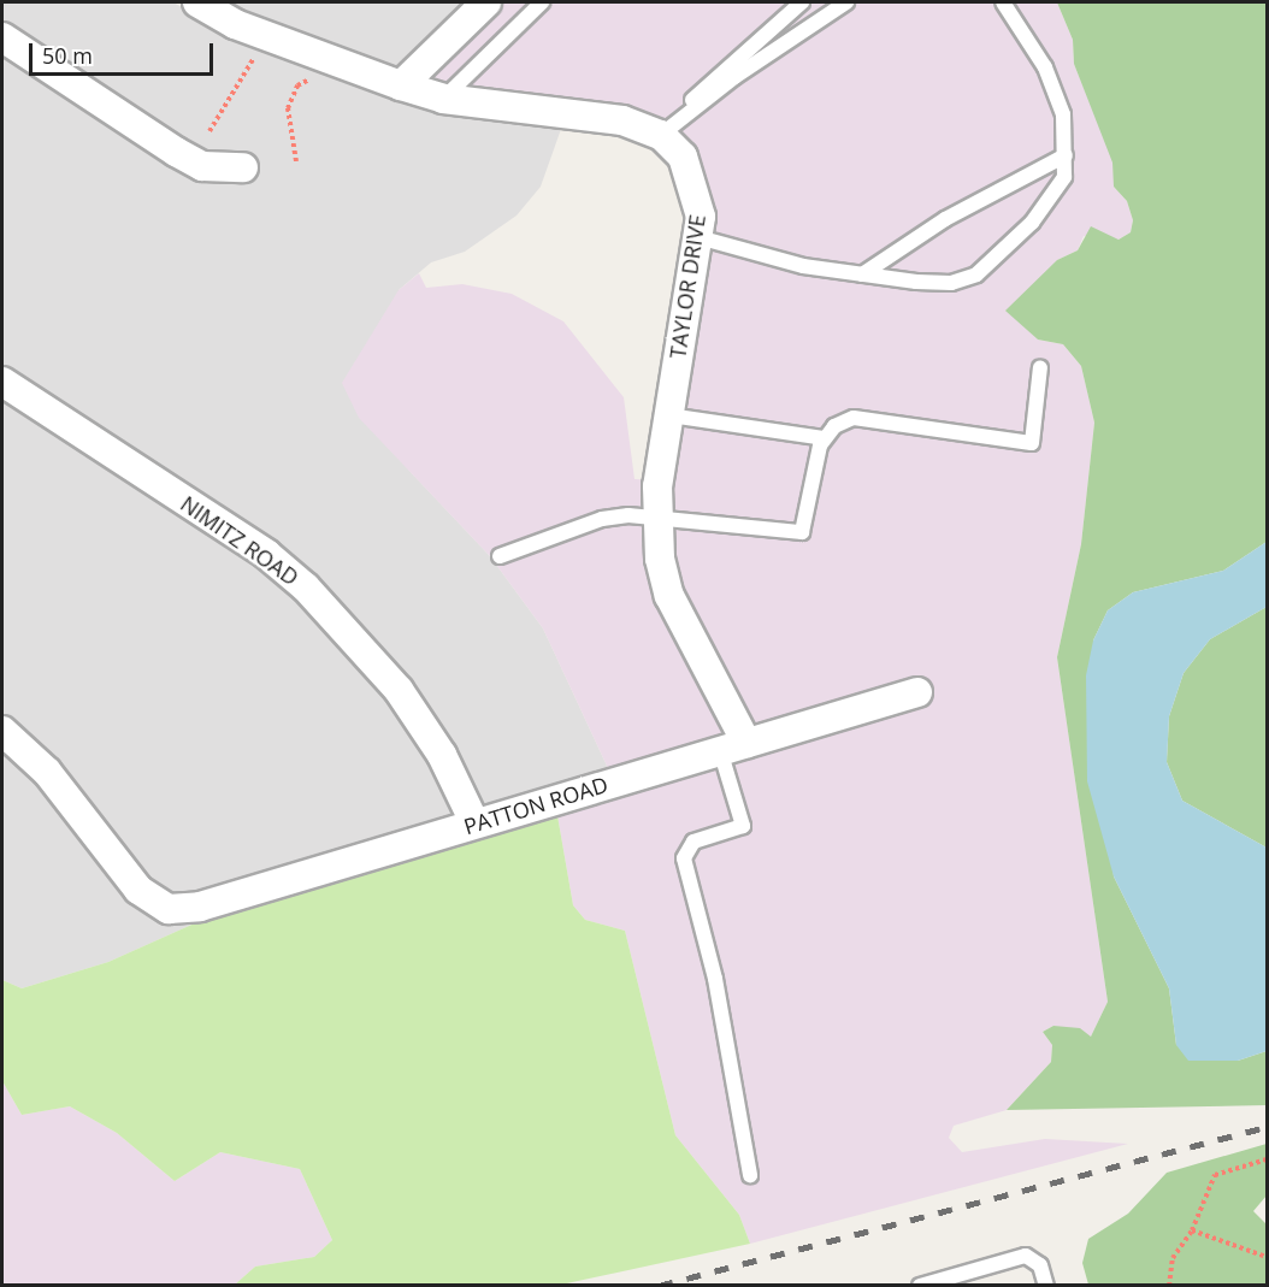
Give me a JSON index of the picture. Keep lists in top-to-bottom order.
{
  "streets": {
    "street": ["TAYLOR DRIVE", "NIMITZ ROAD", "PATTON ROAD"]
  },
  "crossings": [
    ["TAYLOR DRIVE", "PATTON ROAD"],
    ["NIMITZ ROAD", "PATTON ROAD"]
  ],
  "scale_bar": "50 m"
}
